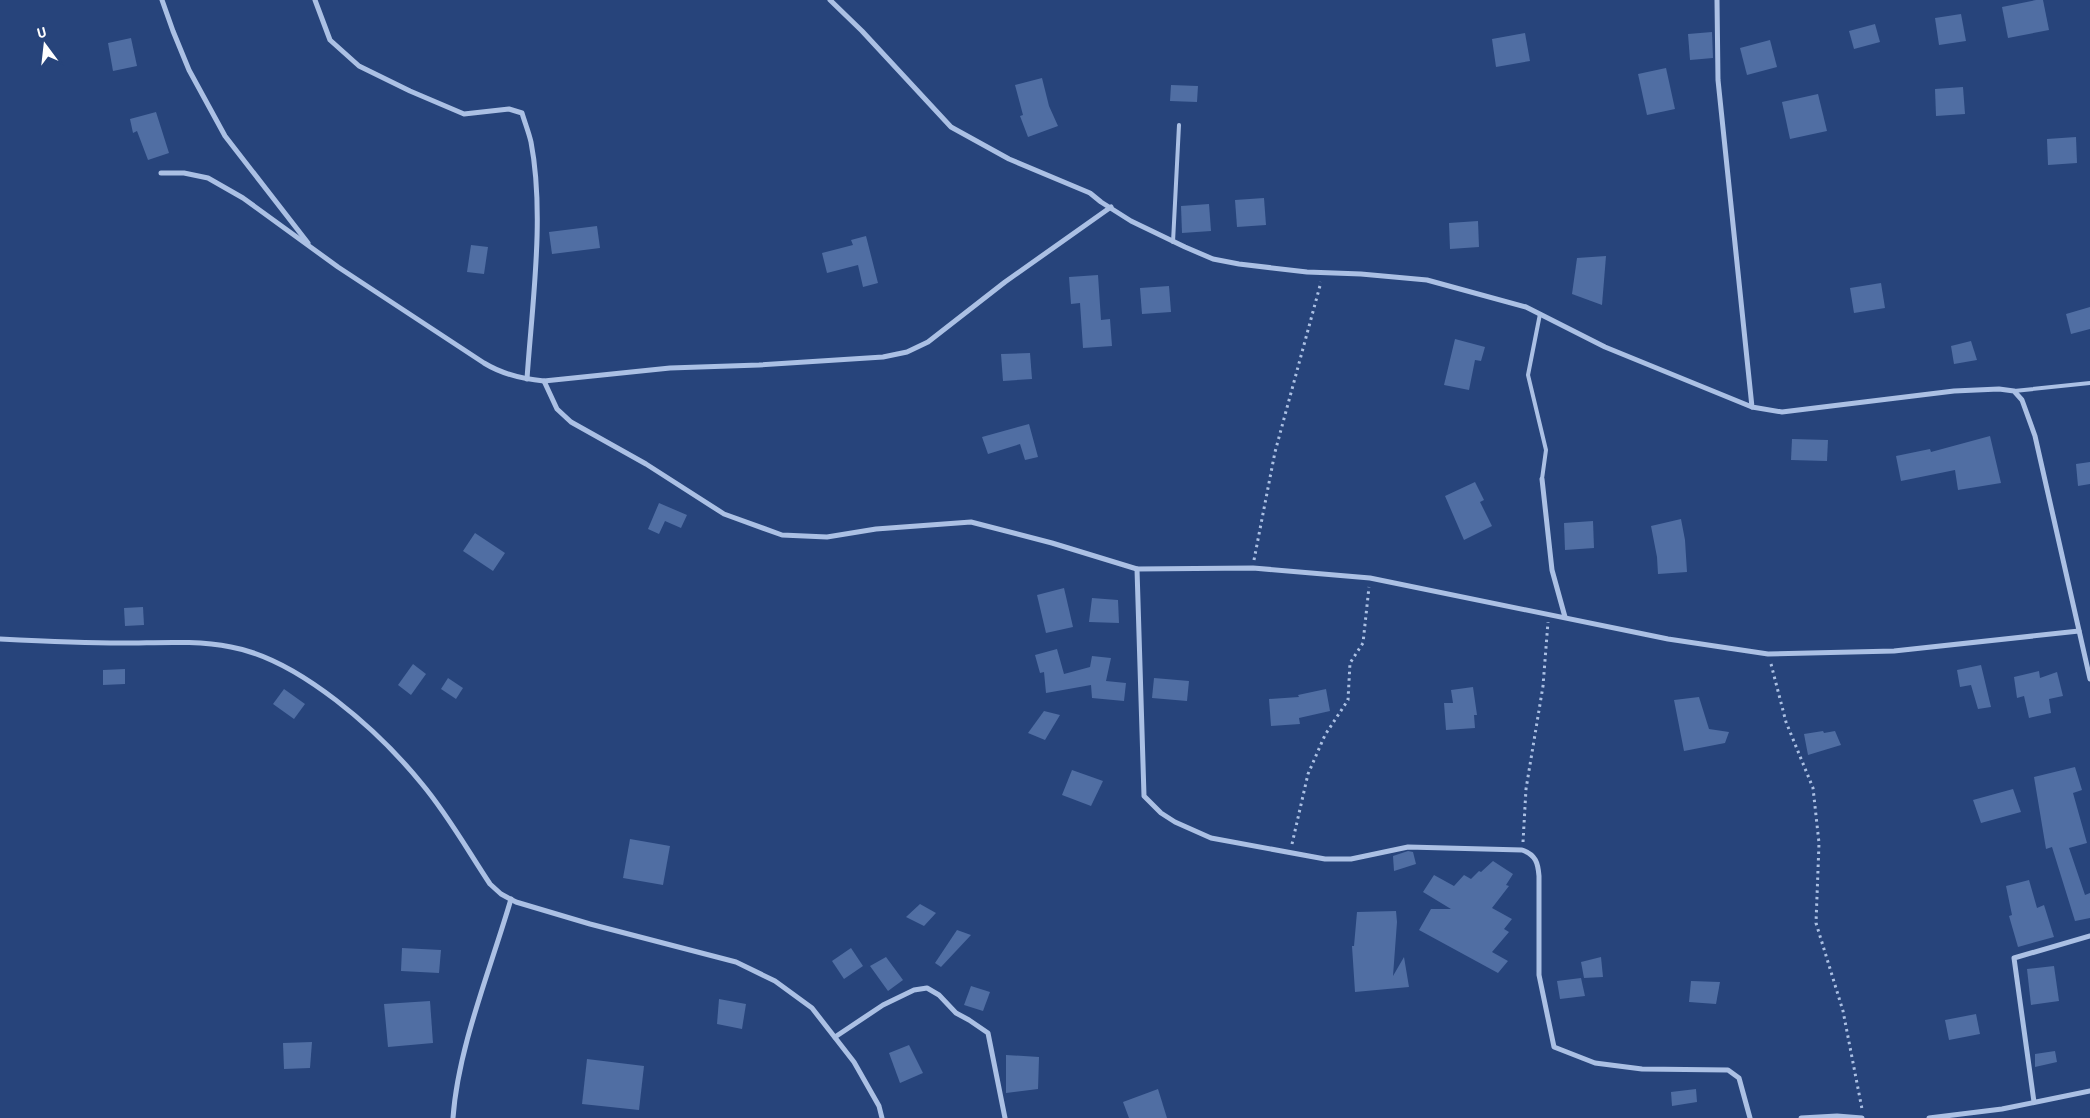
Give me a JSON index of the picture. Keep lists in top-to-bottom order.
{
  "north": "top"
}
